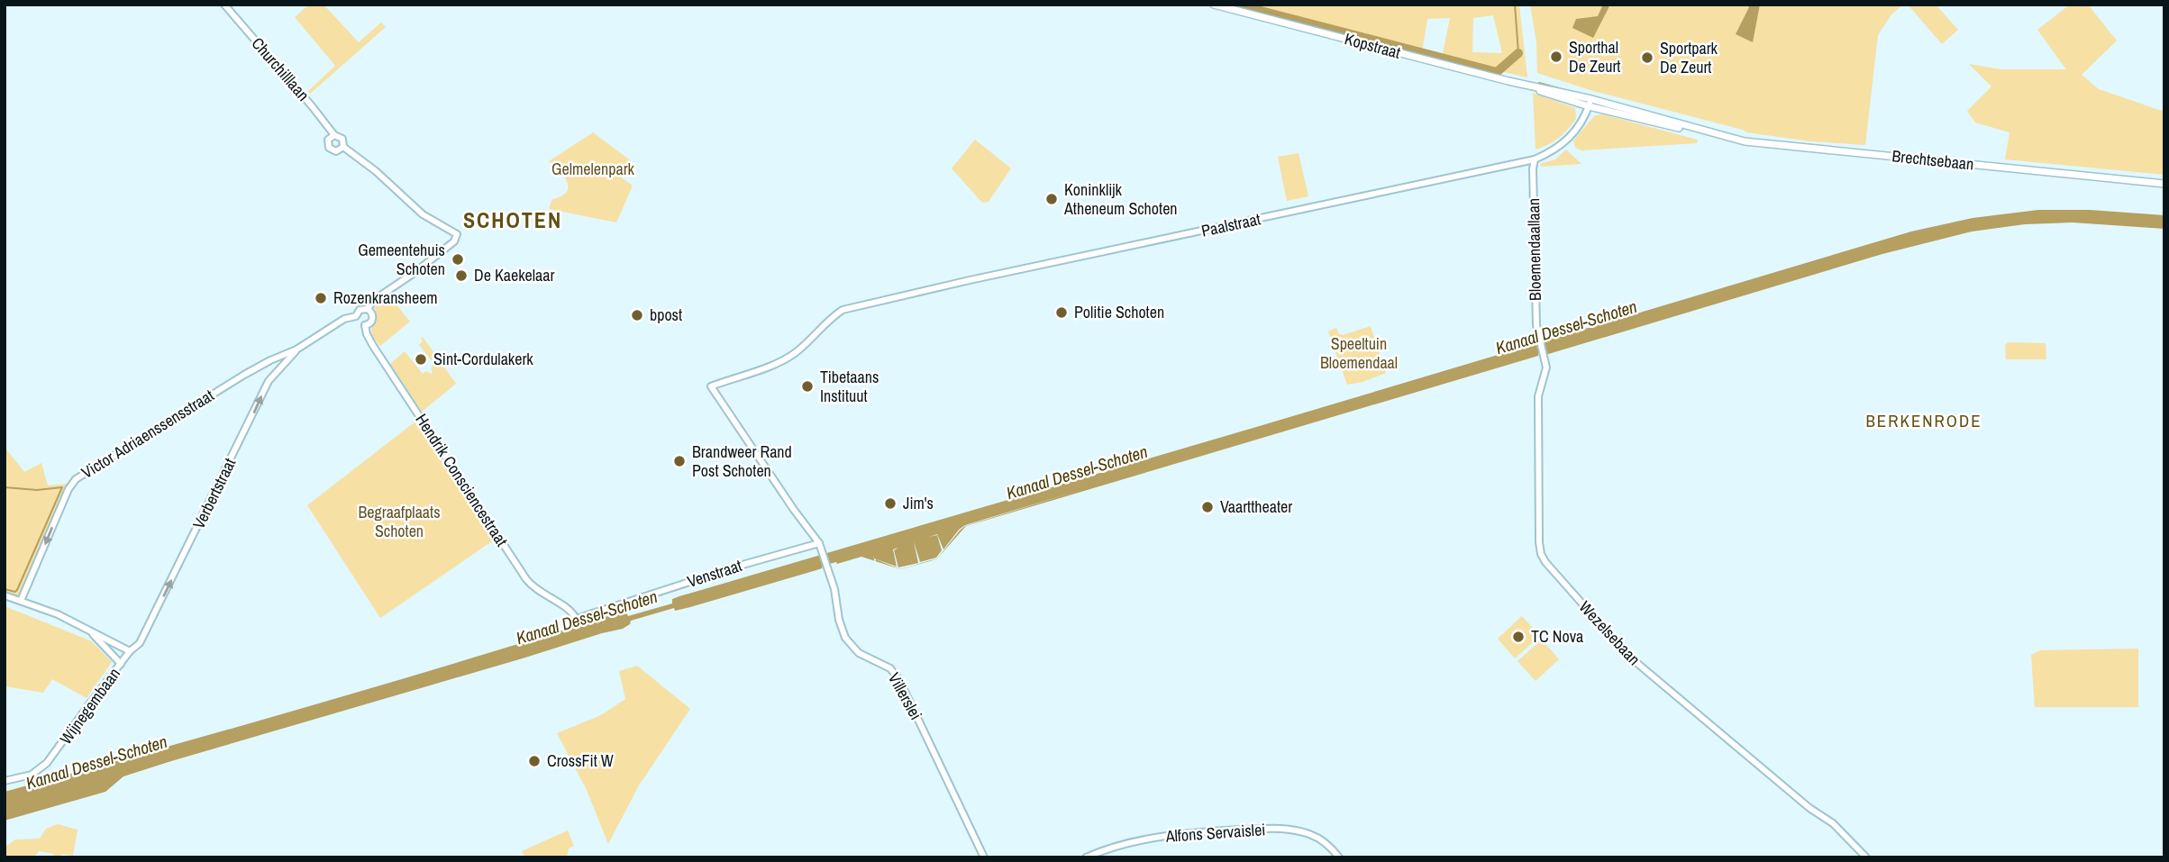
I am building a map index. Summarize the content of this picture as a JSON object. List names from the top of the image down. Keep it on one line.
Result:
{"streets":{"main road":["Kopstraat","Brechtsebaan"],"street":["Churchilllaan","Paalstraat","Bloemendaallaan","Victor Adriaenssensstraat","Hendrik Consciencestraat","Verbertstraat","Venstraat","Wezelsebaan","Villerslei","Wijnegembaan","Alfons Servaislei"]},"crossings":[["Kopstraat","Brechtsebaan"],["Kopstraat","Paalstraat"],["Churchilllaan","Verbertstraat"],["Brechtsebaan","Paalstraat"],["Paalstraat","Bloemendaallaan"],["Paalstraat","Venstraat"],["Paalstraat","Villerslei"],["Bloemendaallaan","Wezelsebaan"],["Victor Adriaenssensstraat","Verbertstraat"],["Hendrik Consciencestraat","Verbertstraat"],["Hendrik Consciencestraat","Venstraat"],["Verbertstraat","Wijnegembaan"],["Venstraat","Villerslei"]],"one_way":["Victor Adriaenssensstraat","Verbertstraat"],"districts":["SCHOTEN","BERKENRODE"],"water":["Kanaal Dessel-Schoten"],"parks":["Gelmelenpark","Speeltuin Bloemendaal","Begraafplaats Schoten"],"places":["Sporthal De Zeurt","Sportpark De Zeurt","Koninklijk Atheneum Schoten","Gemeentehuis Schoten","De Kaekelaar","Rozenkransheem","Politie Schoten","bpost","Sint-Cordulakerk","Tibetaans Instituut","Brandweer Rand Post Schoten","Jim's","Vaarttheater","TC Nova","CrossFit W"]}
